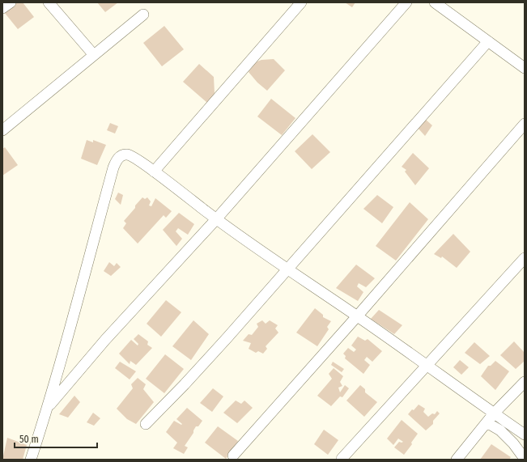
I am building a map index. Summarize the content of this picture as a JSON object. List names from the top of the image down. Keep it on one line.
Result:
{"scale_bar":"50 m"}
